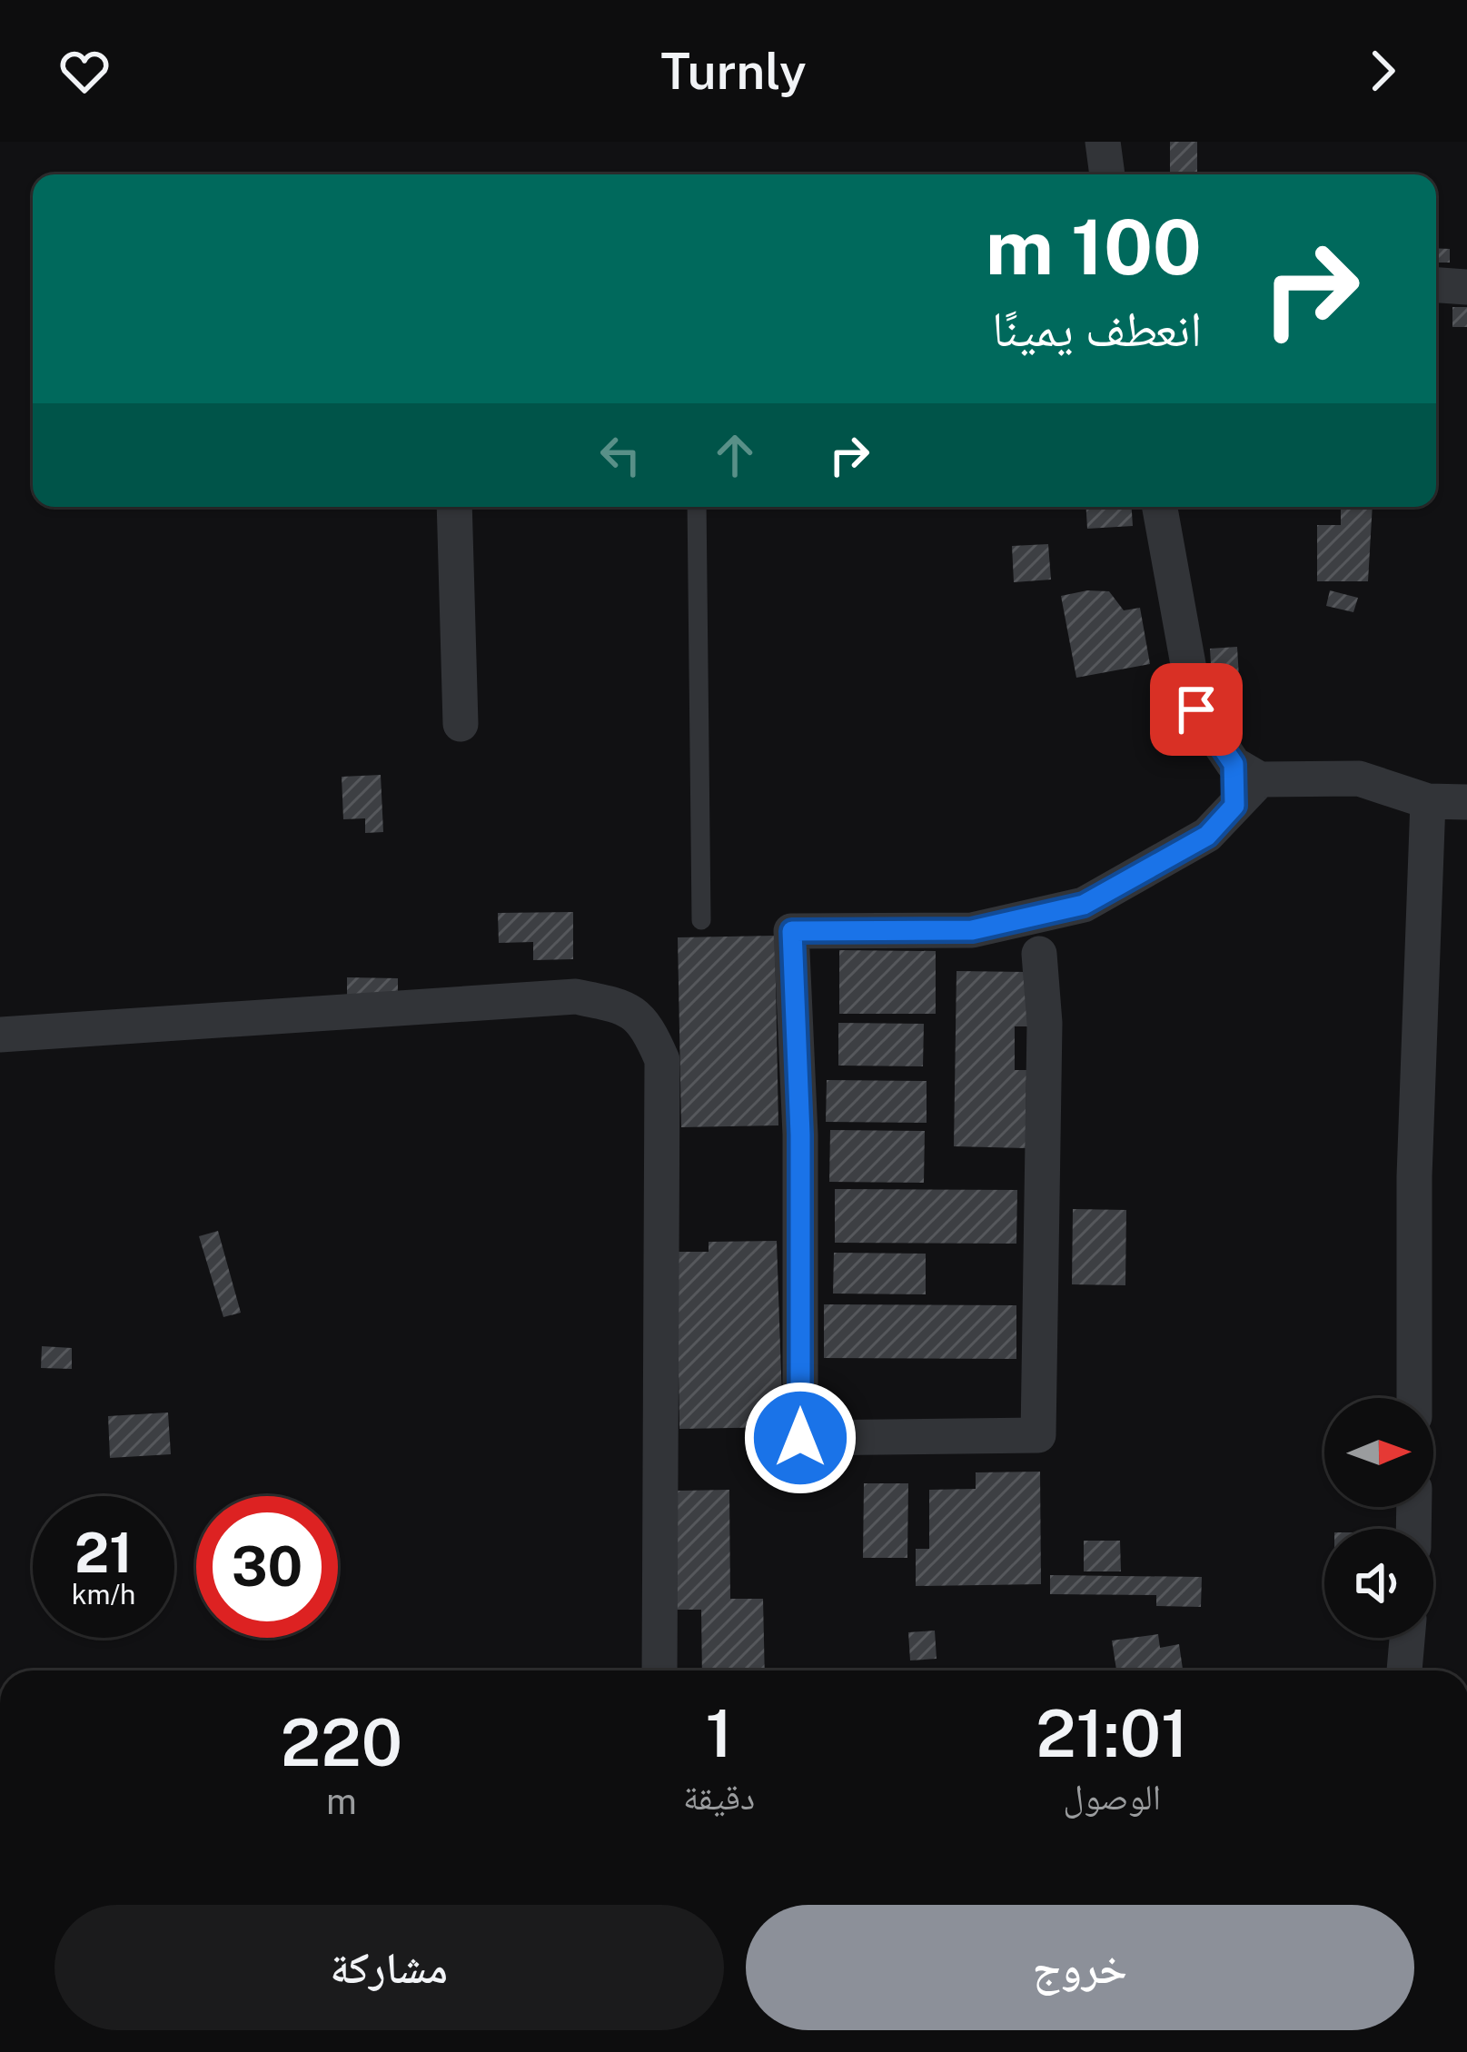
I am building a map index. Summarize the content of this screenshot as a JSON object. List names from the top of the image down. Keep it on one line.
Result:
{"north":"right","page":{"header":"Turnly","turn":["100 m","انعطف يمينًا"],"speed":"21 km/h","limit":"30","eta":["21:01","الوصول","1","دقيقة","220","m"],"buttons":["خروج","مشاركة"]}}
